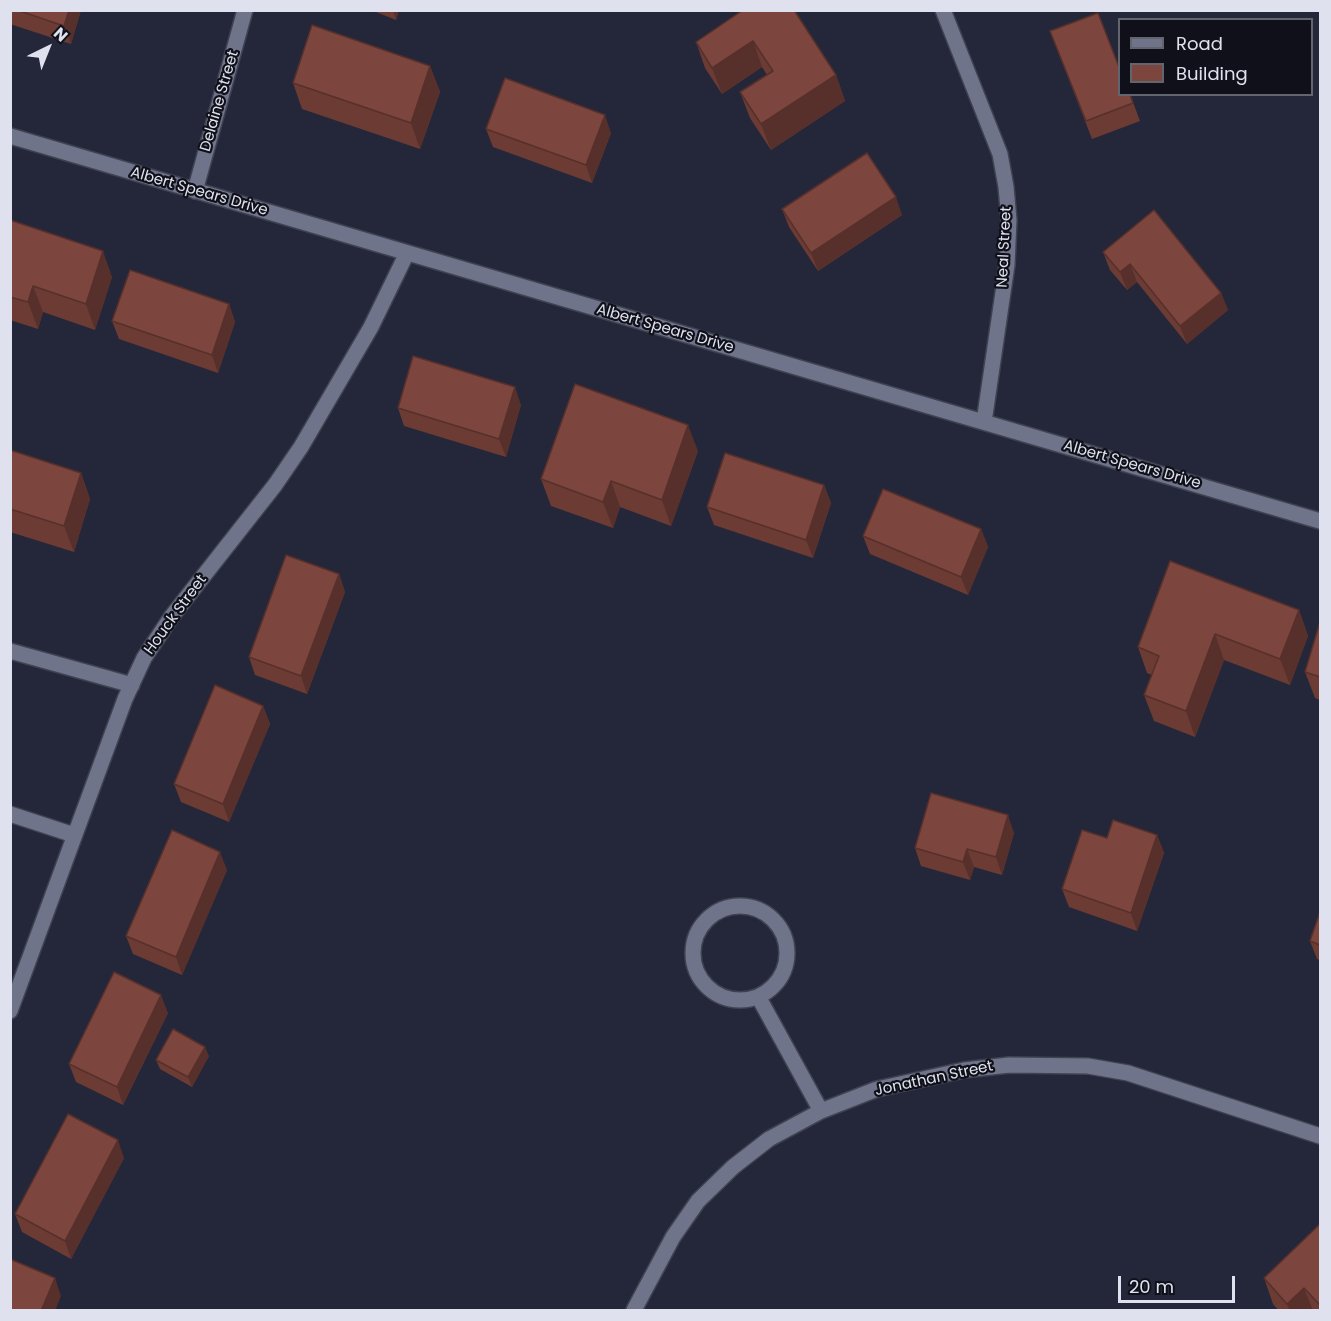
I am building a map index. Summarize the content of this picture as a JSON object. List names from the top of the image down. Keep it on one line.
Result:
{"streets":{"street":["Delaine Street","Albert Spears Drive","Neal Street","Houck Street","Jonathan Street"]},"crossings":[["Delaine Street","Albert Spears Drive"],["Albert Spears Drive","Neal Street"],["Albert Spears Drive","Houck Street"]],"legend":["Road","Building"],"scale_bar":"20 m","north":"top right"}
